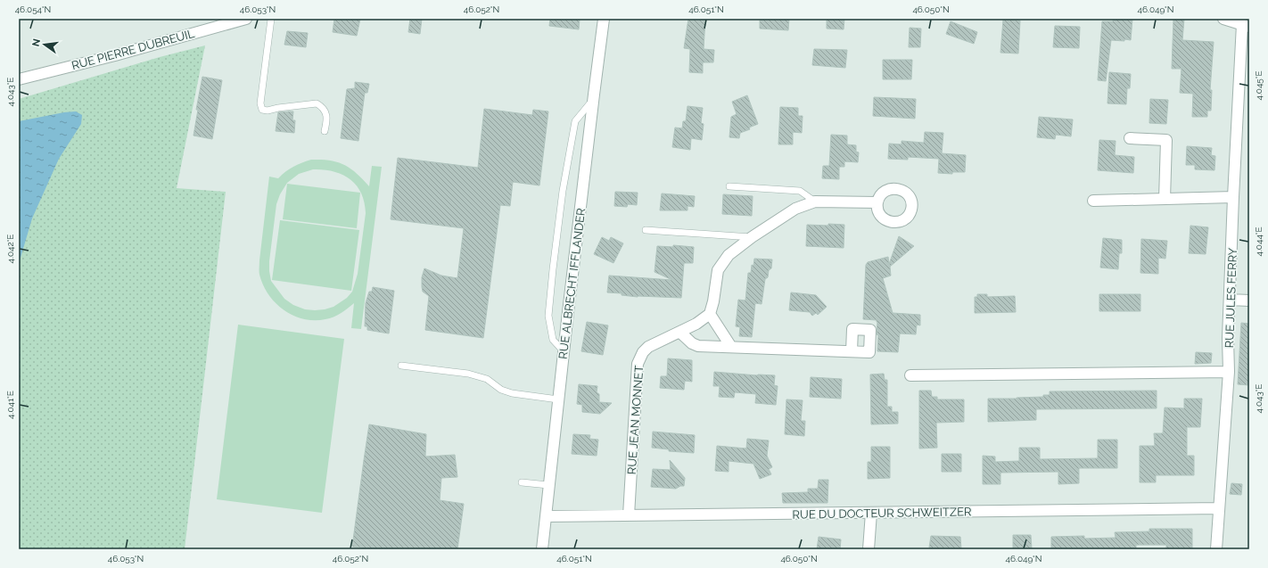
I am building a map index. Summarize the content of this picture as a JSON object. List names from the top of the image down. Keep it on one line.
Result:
{"streets":{"street":["RUE PIERRE DUBREUIL","RUE ALBRECHT IFFLANDER","RUE JULES FERRY","RUE JEAN MONNET","RUE DU DOCTEUR SCHWEITZER"]},"crossings":[["RUE ALBRECHT IFFLANDER","RUE DU DOCTEUR SCHWEITZER"],["RUE JULES FERRY","RUE DU DOCTEUR SCHWEITZER"],["RUE JEAN MONNET","RUE DU DOCTEUR SCHWEITZER"]],"north":"left","coordinates":["46.054°N","46.053°N","46.052°N","46.051°N","46.050°N","46.049°N","4.045°E","4.043°E","4.044°E","4.042°E","4.041°E"]}
